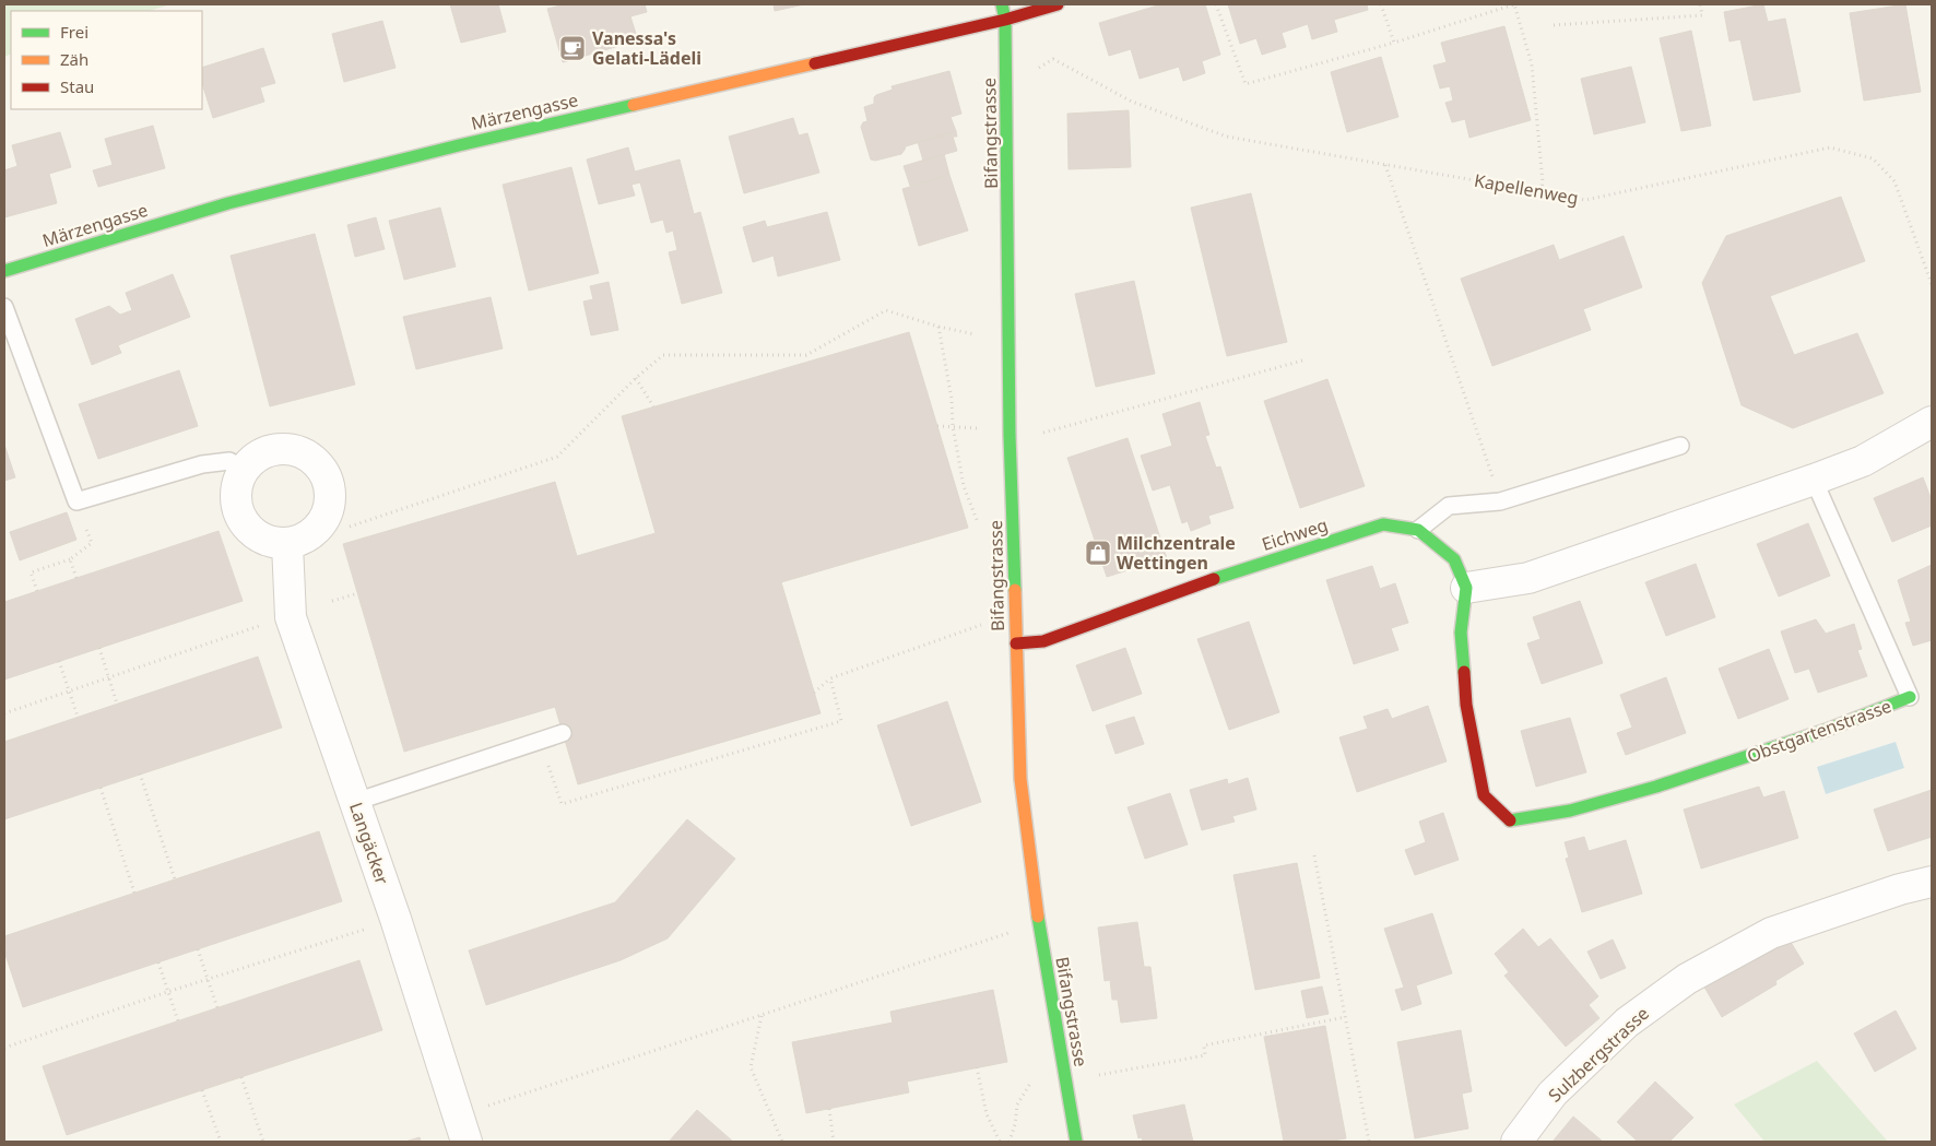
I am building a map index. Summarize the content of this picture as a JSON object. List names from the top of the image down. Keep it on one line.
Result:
{"streets":{"street":["Märzengasse","Bifangstrasse","Eichweg","Obstgartenstrasse","Langäcker","Sulzbergstrasse"],"path":["Kapellenweg"]},"crossings":[["Märzengasse","Bifangstrasse"],["Bifangstrasse","Eichweg"]],"places":{"cafe":["Vanessa's Gelati-Lädeli"],"shop":["Milchzentrale Wettingen"]},"legend":["Frei","Zäh","Stau"]}
